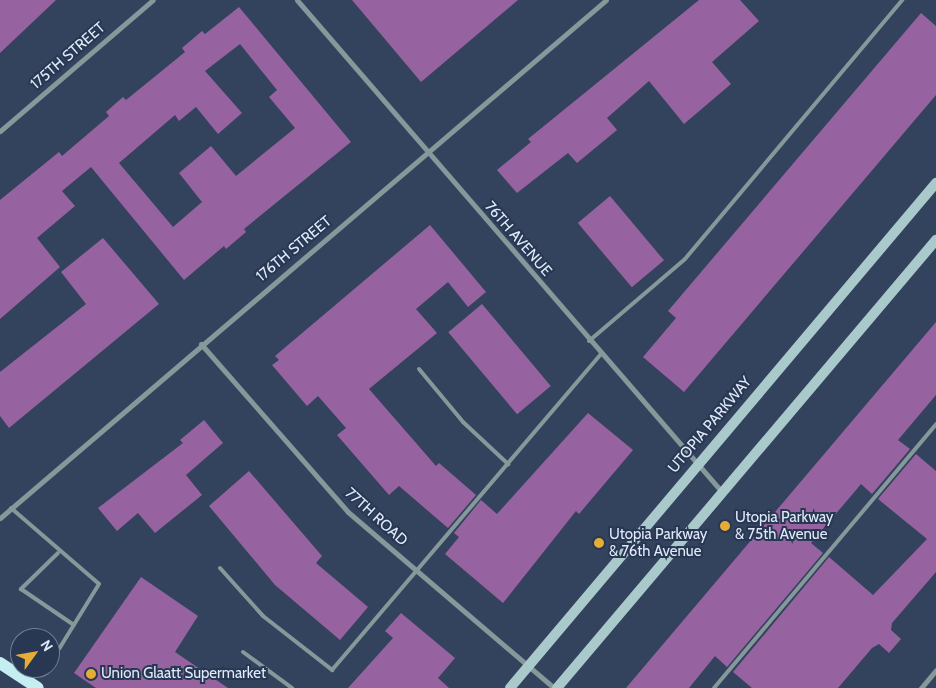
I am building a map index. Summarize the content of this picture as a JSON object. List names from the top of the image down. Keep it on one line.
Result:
{"streets":{"main road":["UTOPIA PARKWAY"],"street":["175TH STREET","76TH AVENUE","176TH STREET","77TH ROAD"]},"crossings":[["76TH AVENUE","176TH STREET"],["76TH AVENUE","UTOPIA PARKWAY"],["176TH STREET","77TH ROAD"],["UTOPIA PARKWAY","77TH ROAD"]],"places":["Utopia Parkway & 75th Avenue","Utopia Parkway & 76th Avenue","Union Glaatt Supermarket"],"north":"top right"}
